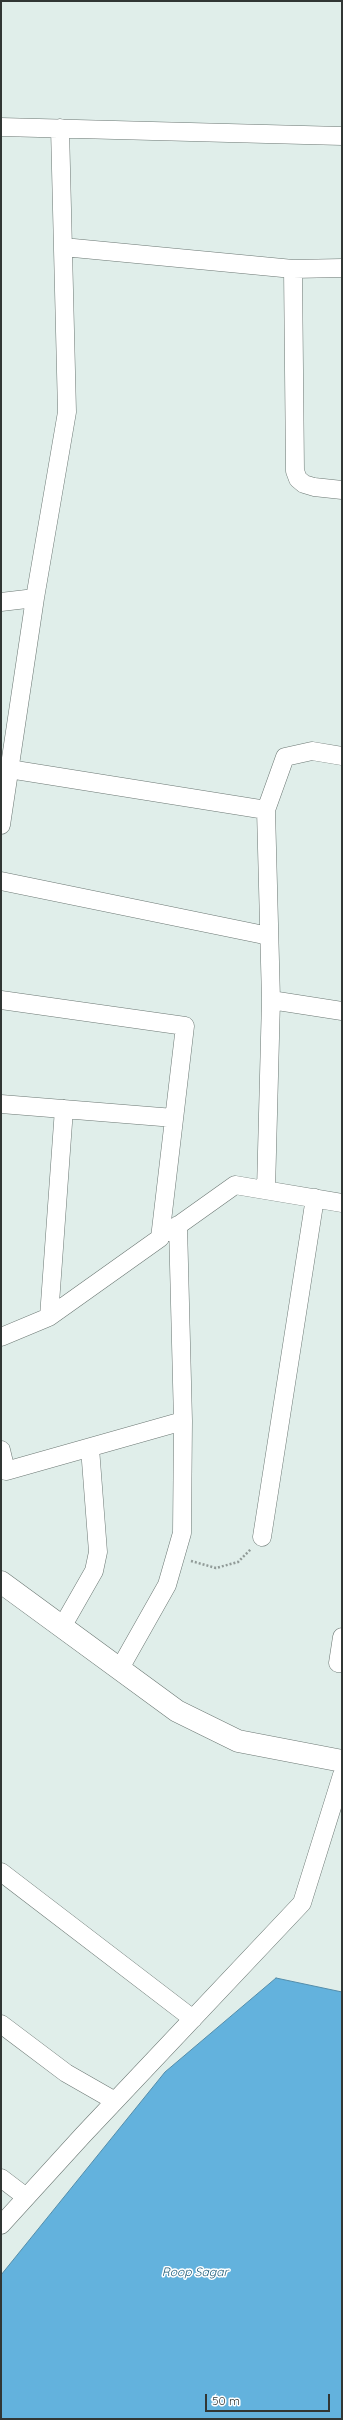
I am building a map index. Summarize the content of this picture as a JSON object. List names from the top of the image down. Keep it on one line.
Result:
{"water":["Roop Sagar"],"scale_bar":"50 m"}
